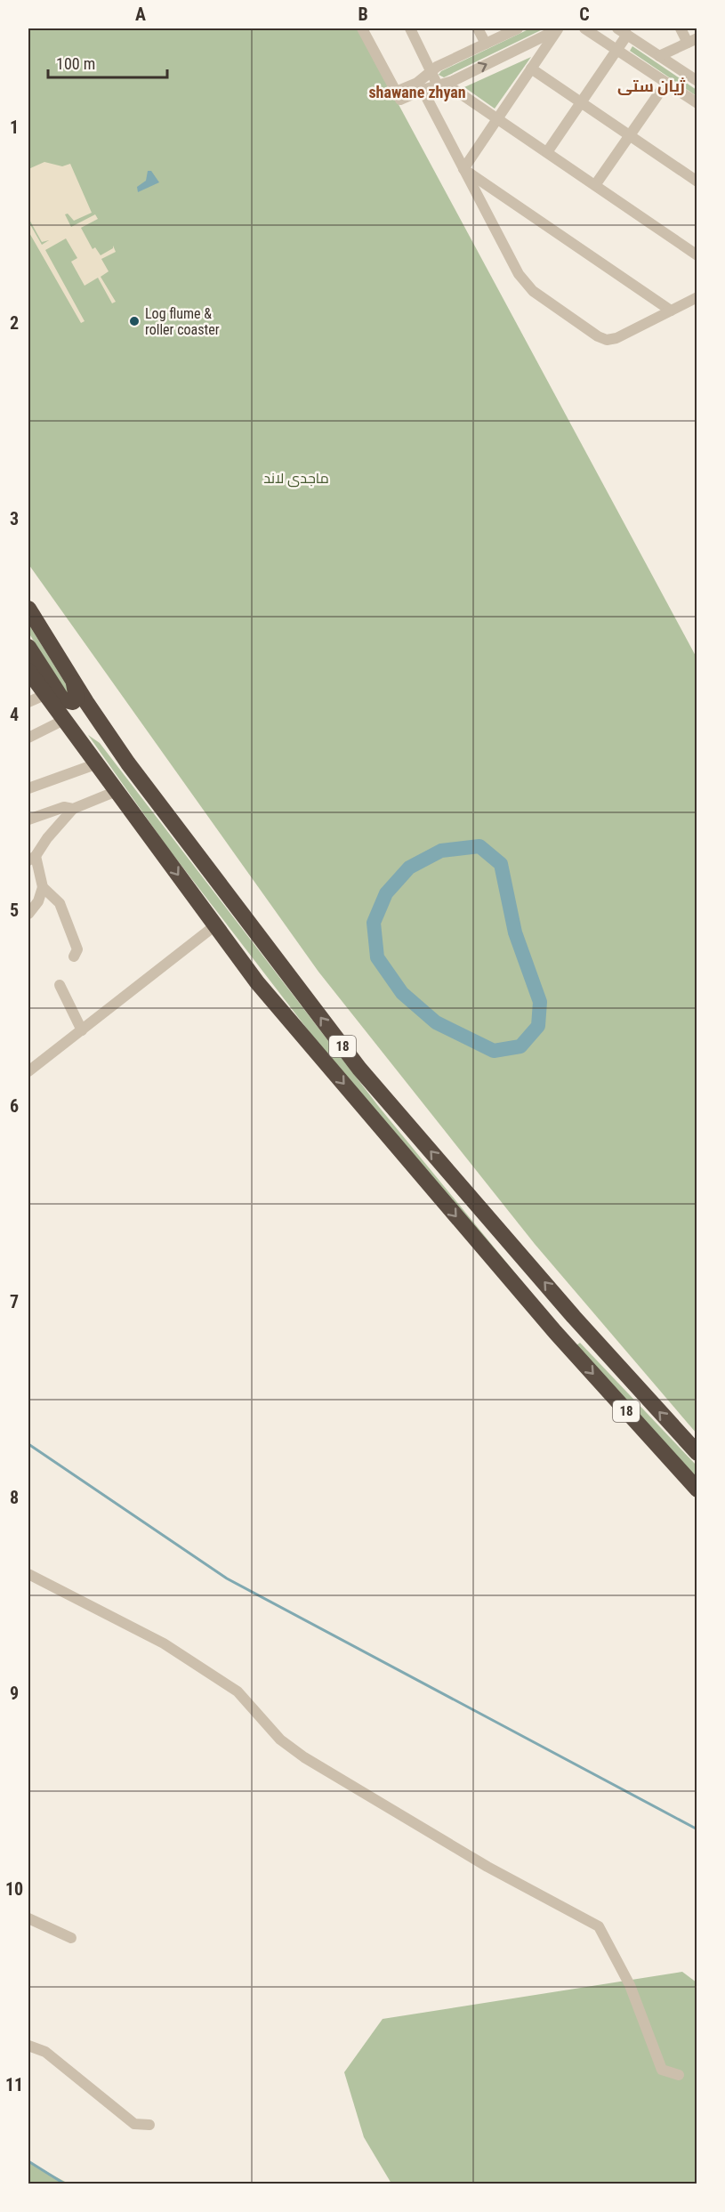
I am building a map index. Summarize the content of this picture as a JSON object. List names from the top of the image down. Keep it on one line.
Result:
{"streets":{"highway":["18"]},"districts":["ژیان ستی","shawane zhyan"],"parks":["ماجدی لاند"],"places":["Log flume & roller coaster"],"scale_bar":"100 m","grid":{"columns":["A","B","C"],"rows":["1","2","3","4","5","6","7","8","9","10","11"]}}
